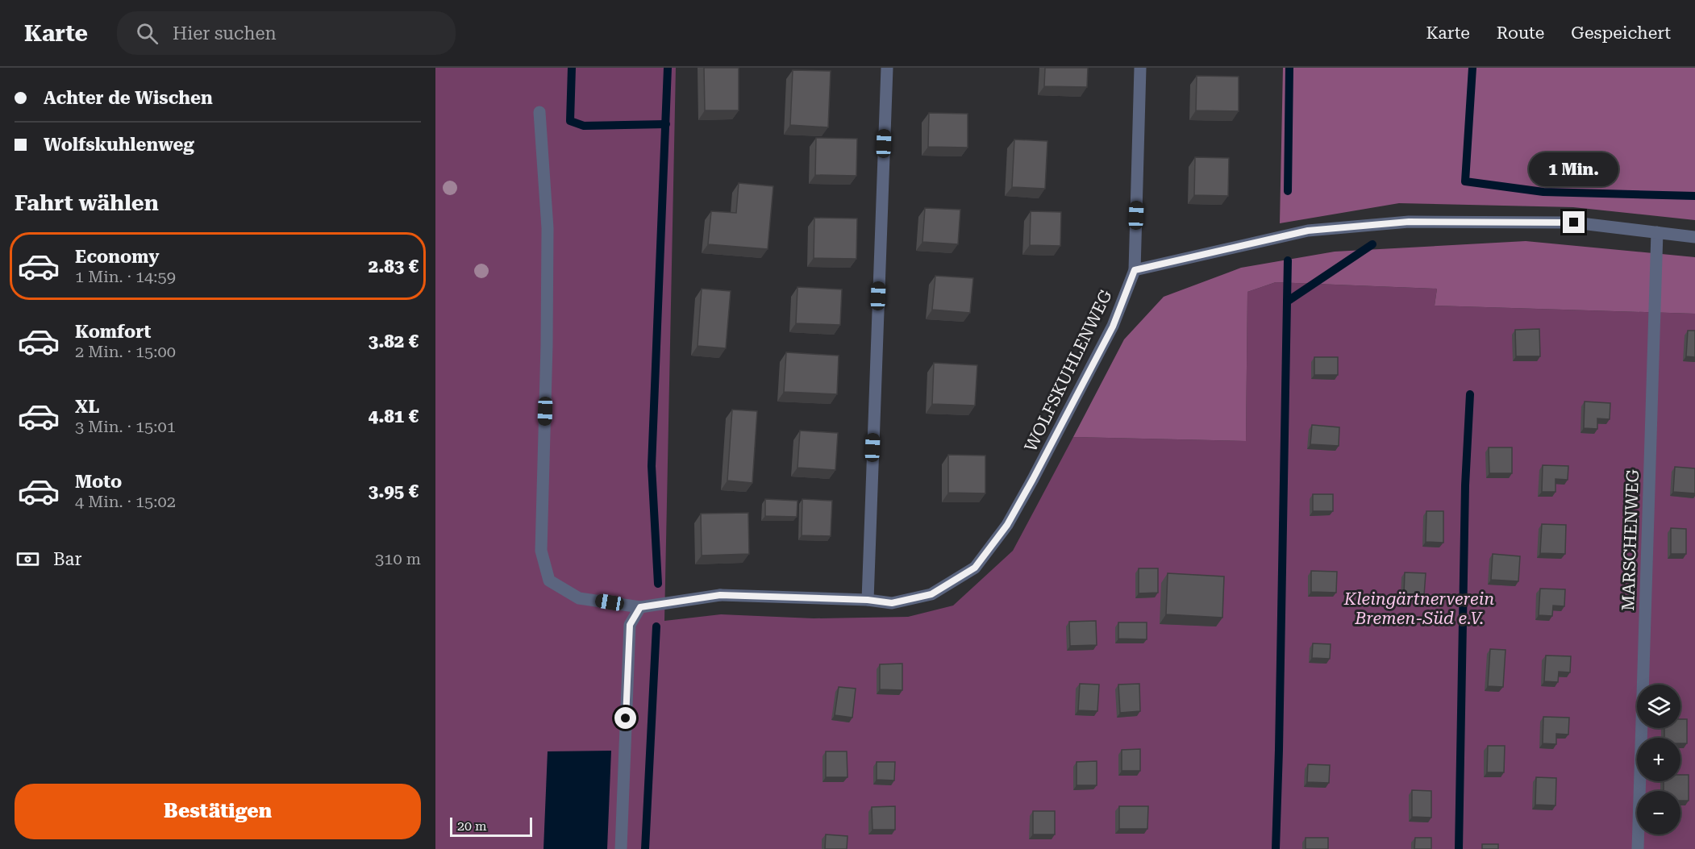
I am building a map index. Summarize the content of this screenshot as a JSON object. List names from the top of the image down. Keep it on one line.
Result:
{"streets":{"street":["WOLFSKUHLENWEG","MARSCHENWEG"]},"parks":["Kleingärtnerverein Bremen-Süd e.V."],"scale_bar":"20 m","page":{"header":"Karte","search":"Hier suchen","nav":["Karte","Route","Gespeichert"],"banner":["Achter de Wischen","Wolfskuhlenweg"],"bubble":"1 Min.","heading":"Fahrt wählen","list":[{"name":"Economy","note":"1 Min. · 14:59","value":"2.83 €"},{"name":"Komfort","note":"2 Min. · 15:00","value":"3.82 €"},{"name":"XL","note":"3 Min. · 15:01","value":"4.81 €"},{"name":"Moto","note":"4 Min. · 15:02","value":"3.95 €"}],"pay":["Bar","310 m"],"map_buttons":["+","−"],"buttons":"Bestätigen","scale":"20 m"}}
